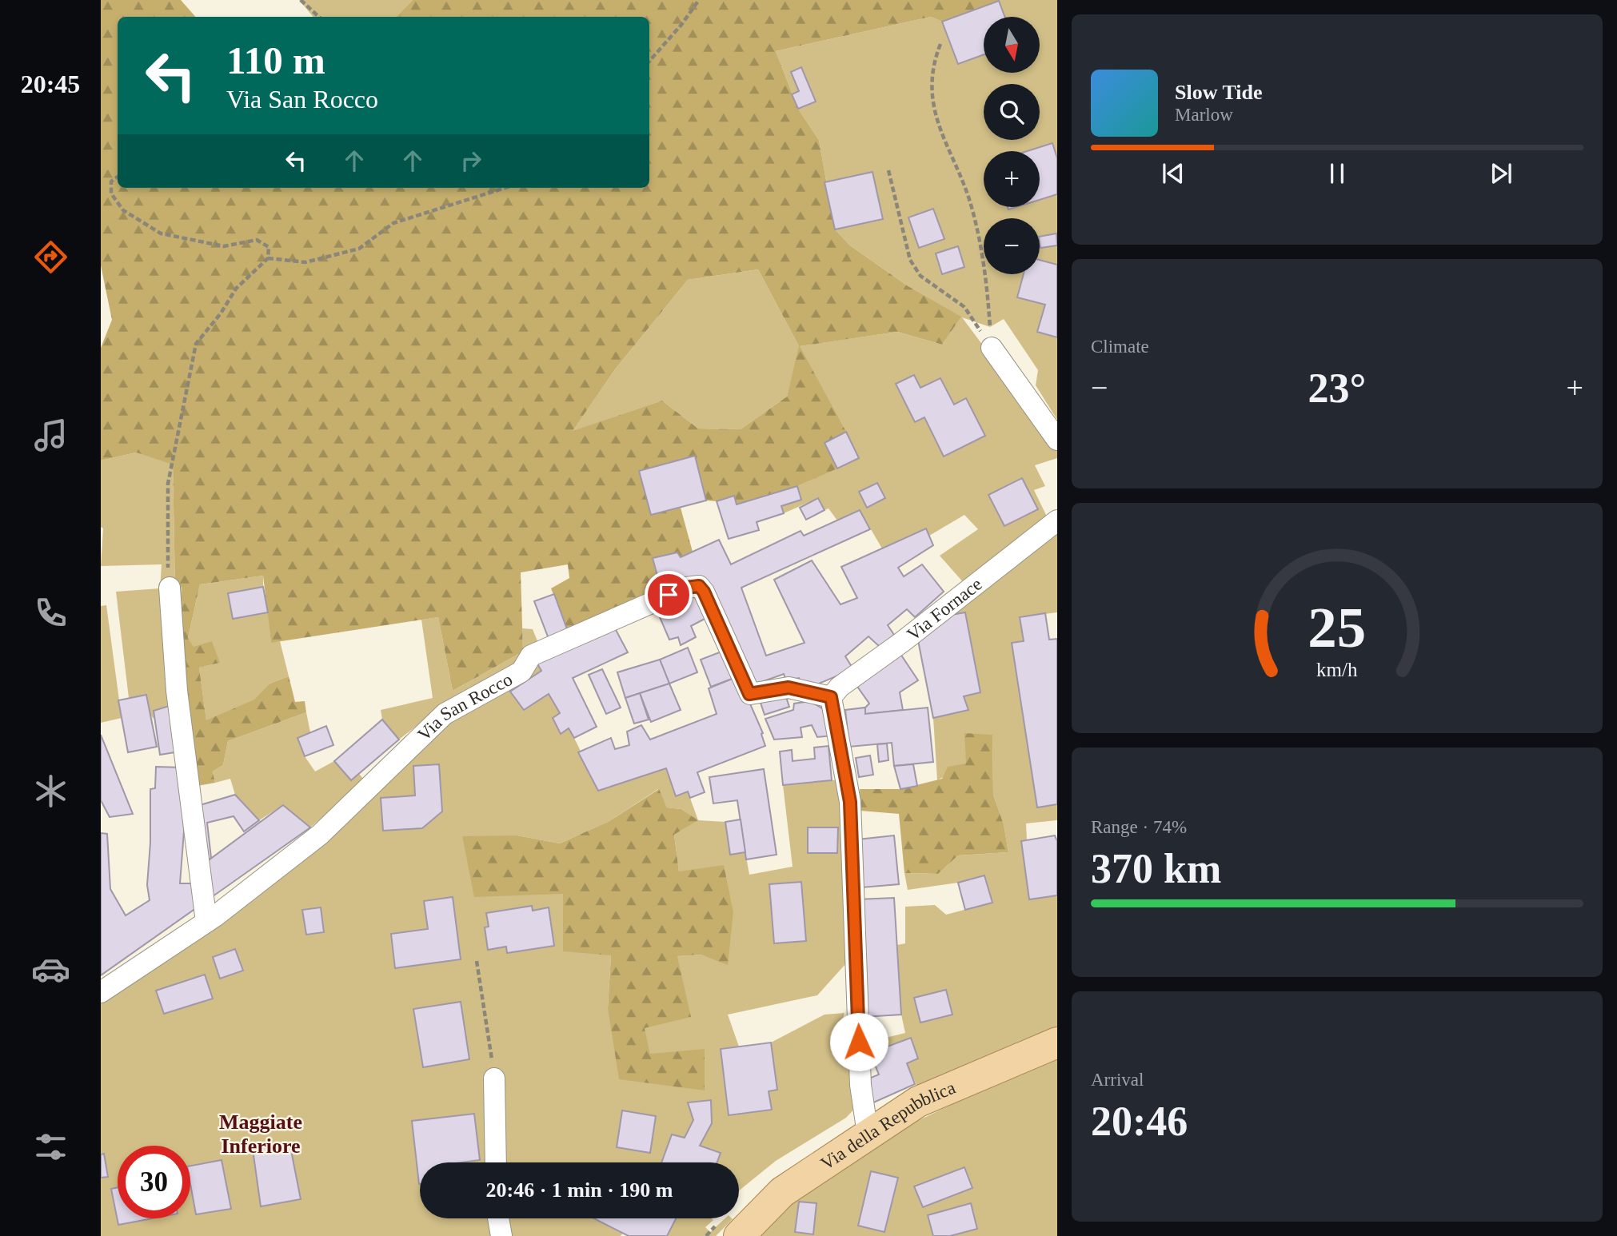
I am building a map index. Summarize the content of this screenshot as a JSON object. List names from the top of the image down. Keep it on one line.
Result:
{"streets":{"main road":["Via della Repubblica"],"street":["Via Fornace","Via San Rocco"]},"crossings":[["Via Fornace","Via San Rocco"]],"districts":["Maggiate Inferiore"],"north":"bottom","page":{"tabs":"20:45","map_buttons":["+","−"],"turn":["110 m","Via San Rocco"],"song":["Slow Tide","Marlow"],"tile":["Climate",["Range · 74%","370 km"],["Arrival","20:46"]],"heat":["−","23°","+"],"limit":"30","trip":"20:46 · 1 min · 190 m","gauge":["25","km/h"]}}
